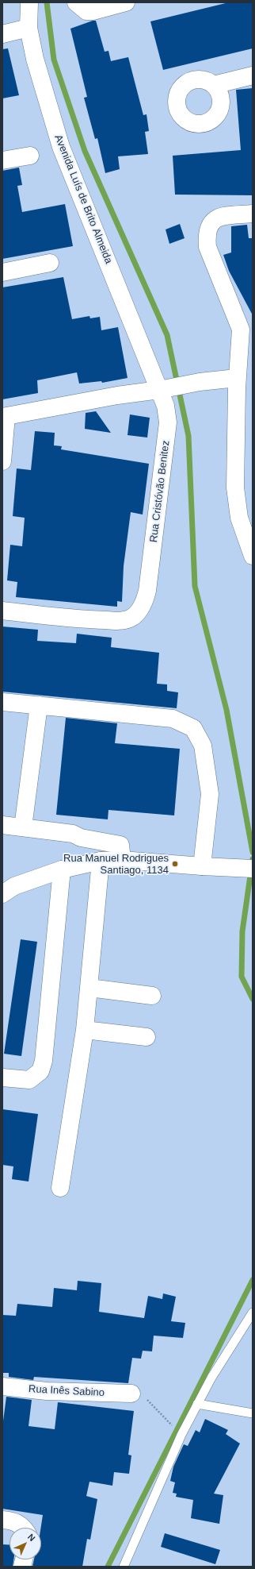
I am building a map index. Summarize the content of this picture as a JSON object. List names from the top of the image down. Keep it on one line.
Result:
{"streets":{"street":["Avenida Luís de Brito Almeida","Rua Cristóvão Benitez","Rua Inês Sabino"]},"crossings":[["Avenida Luís de Brito Almeida","Rua Cristóvão Benitez"]],"places":["Rua Manuel Rodrigues Santiago, 1134"],"north":"top right"}
